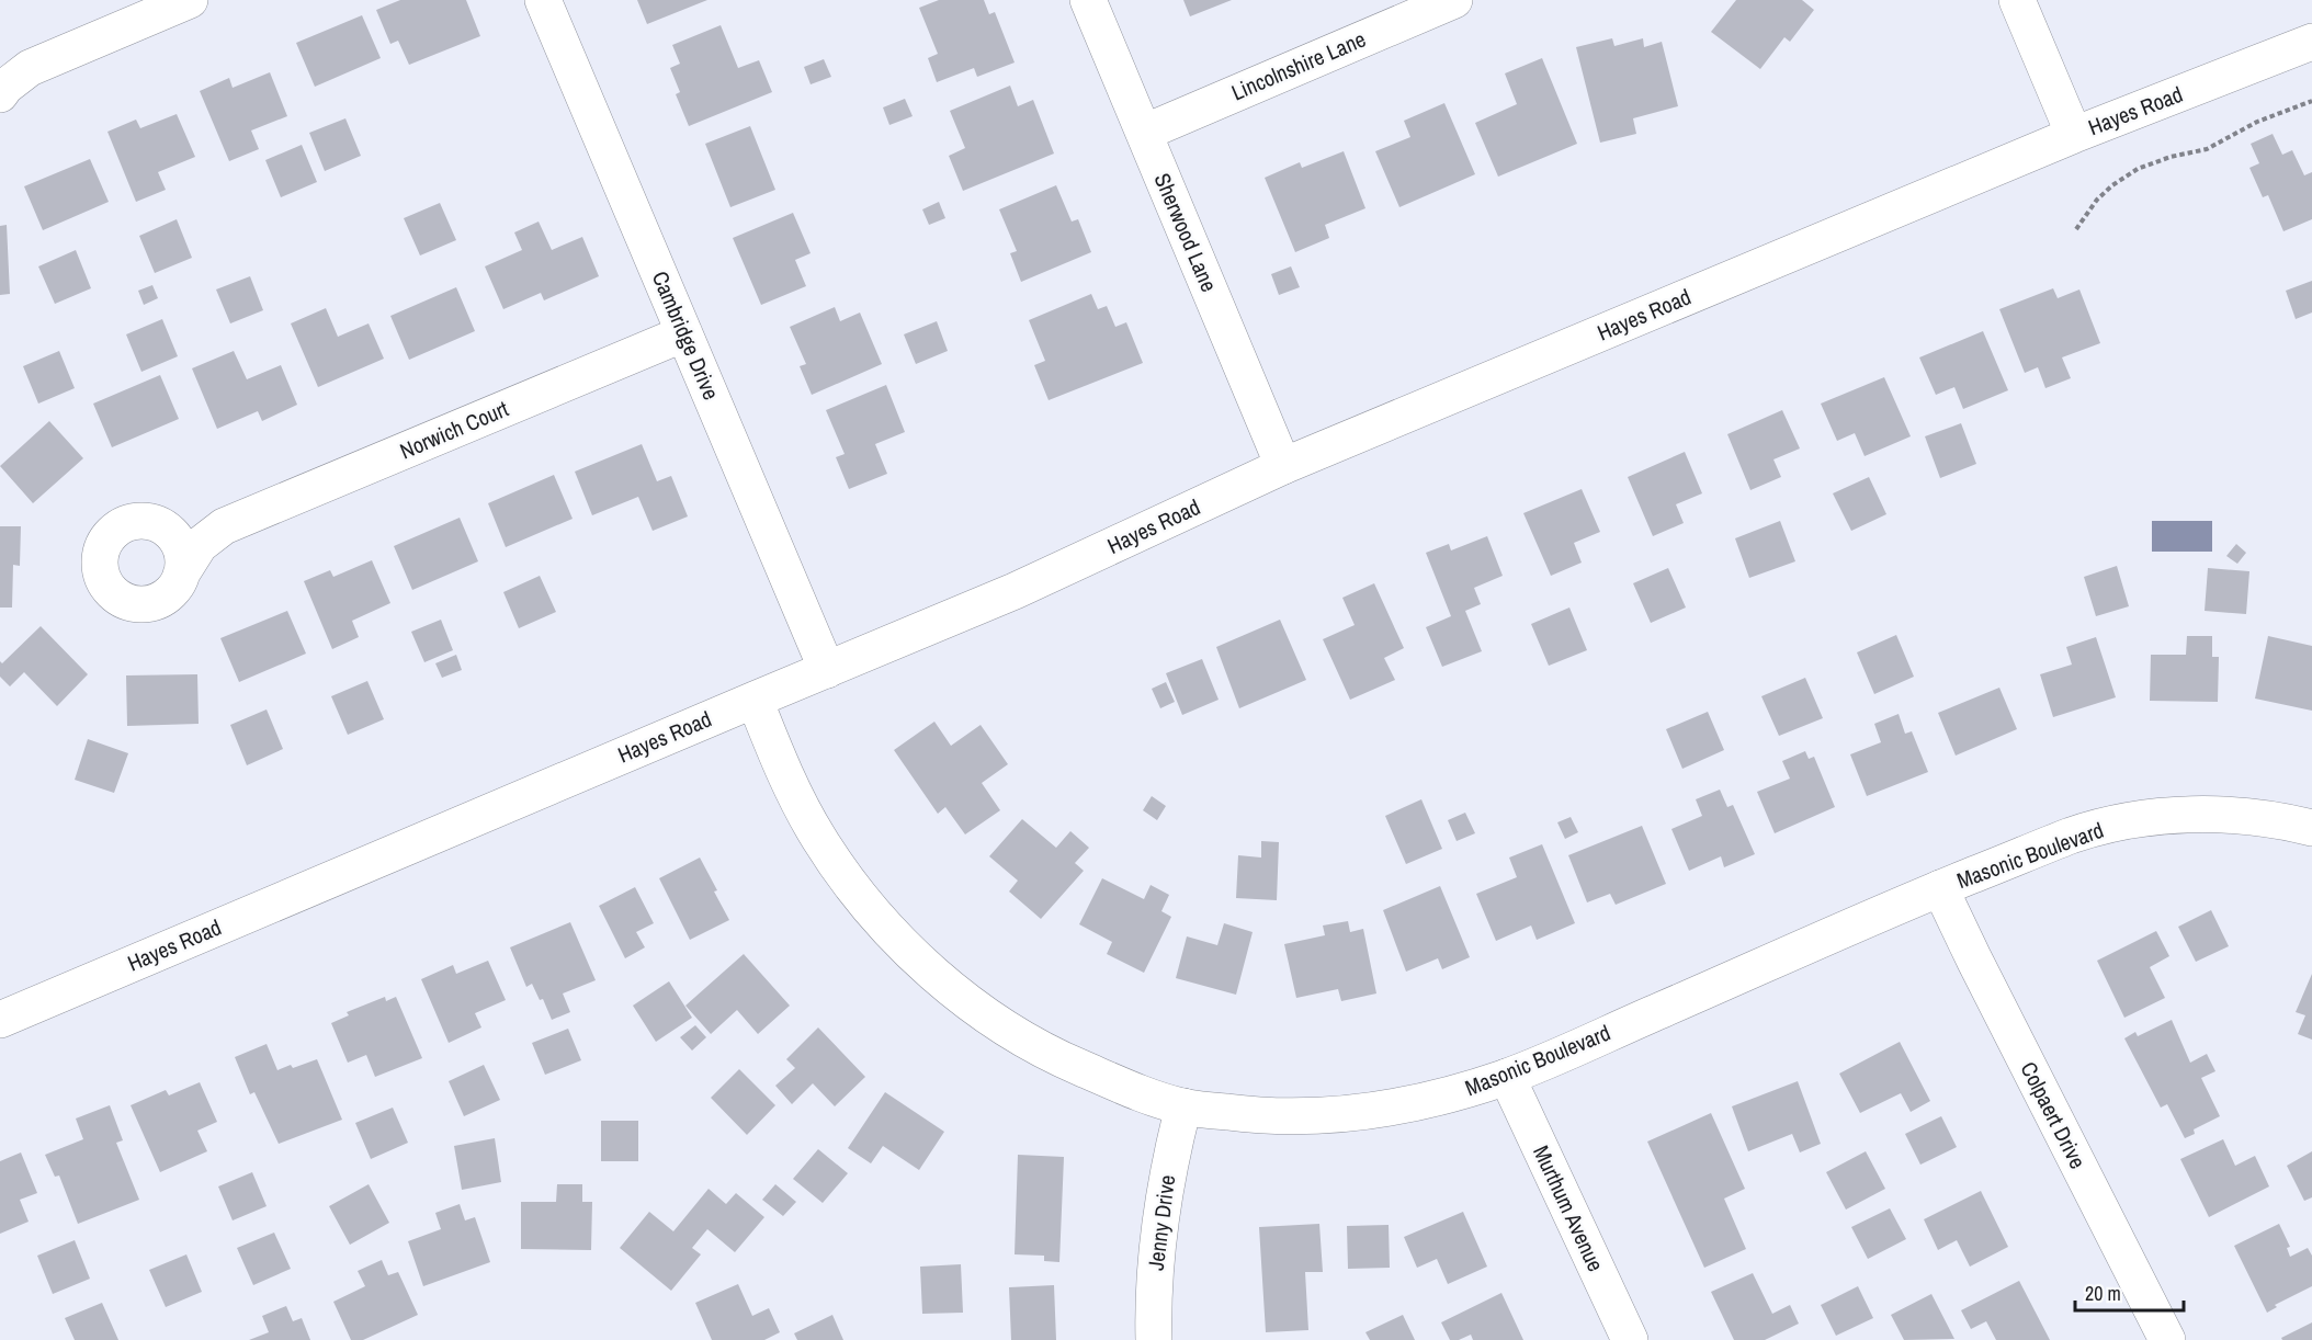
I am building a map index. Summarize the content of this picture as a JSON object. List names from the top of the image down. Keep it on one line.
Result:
{"streets":{"street":["Lincolnshire Lane","Hayes Road","Sherwood Lane","Cambridge Drive","Norwich Court","Masonic Boulevard","Colpaert Drive","Murthum Avenue","Jenny Drive"]},"crossings":[["Lincolnshire Lane","Sherwood Lane"],["Hayes Road","Sherwood Lane"],["Hayes Road","Cambridge Drive"],["Hayes Road","Masonic Boulevard"],["Cambridge Drive","Norwich Court"],["Masonic Boulevard","Colpaert Drive"],["Masonic Boulevard","Murthum Avenue"],["Masonic Boulevard","Jenny Drive"]],"scale_bar":"20 m"}
